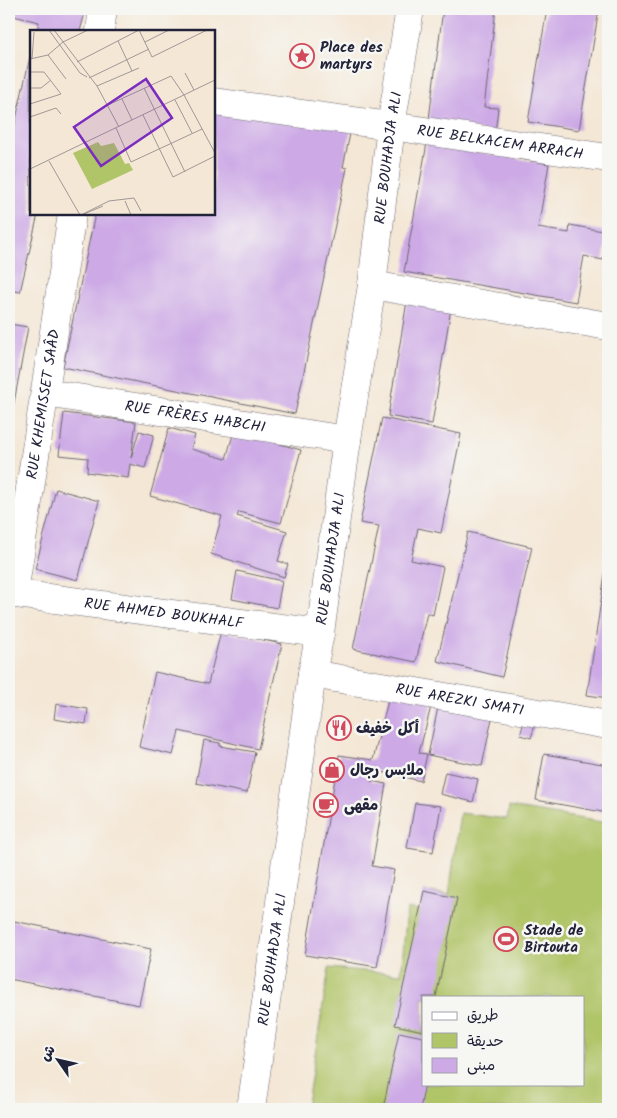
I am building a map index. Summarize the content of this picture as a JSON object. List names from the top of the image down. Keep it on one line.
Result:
{"streets":{"street":["RUE BELKACEM ARRACH","RUE BOUHADJA ALI","RUE KHEMISSET SAÂD","RUE FRÈRES HABCHI","RUE AHMED BOUKHALF","RUE AREZKI SMATI"]},"crossings":[["RUE BELKACEM ARRACH","RUE BOUHADJA ALI"],["RUE BOUHADJA ALI","RUE FRÈRES HABCHI"],["RUE BOUHADJA ALI","RUE AHMED BOUKHALF"],["RUE BOUHADJA ALI","RUE AREZKI SMATI"],["RUE KHEMISSET SAÂD","RUE FRÈRES HABCHI"],["RUE KHEMISSET SAÂD","RUE AHMED BOUKHALF"]],"places":{"place":["Place des martyrs"],"restaurant":["أكل خفيف"],"shop":["ملابس رجال"],"cafe":["مقهى"],"sports":["Stade de Birtouta"]},"legend":["طريق","حديقة","مبنى"],"north":"top left"}
